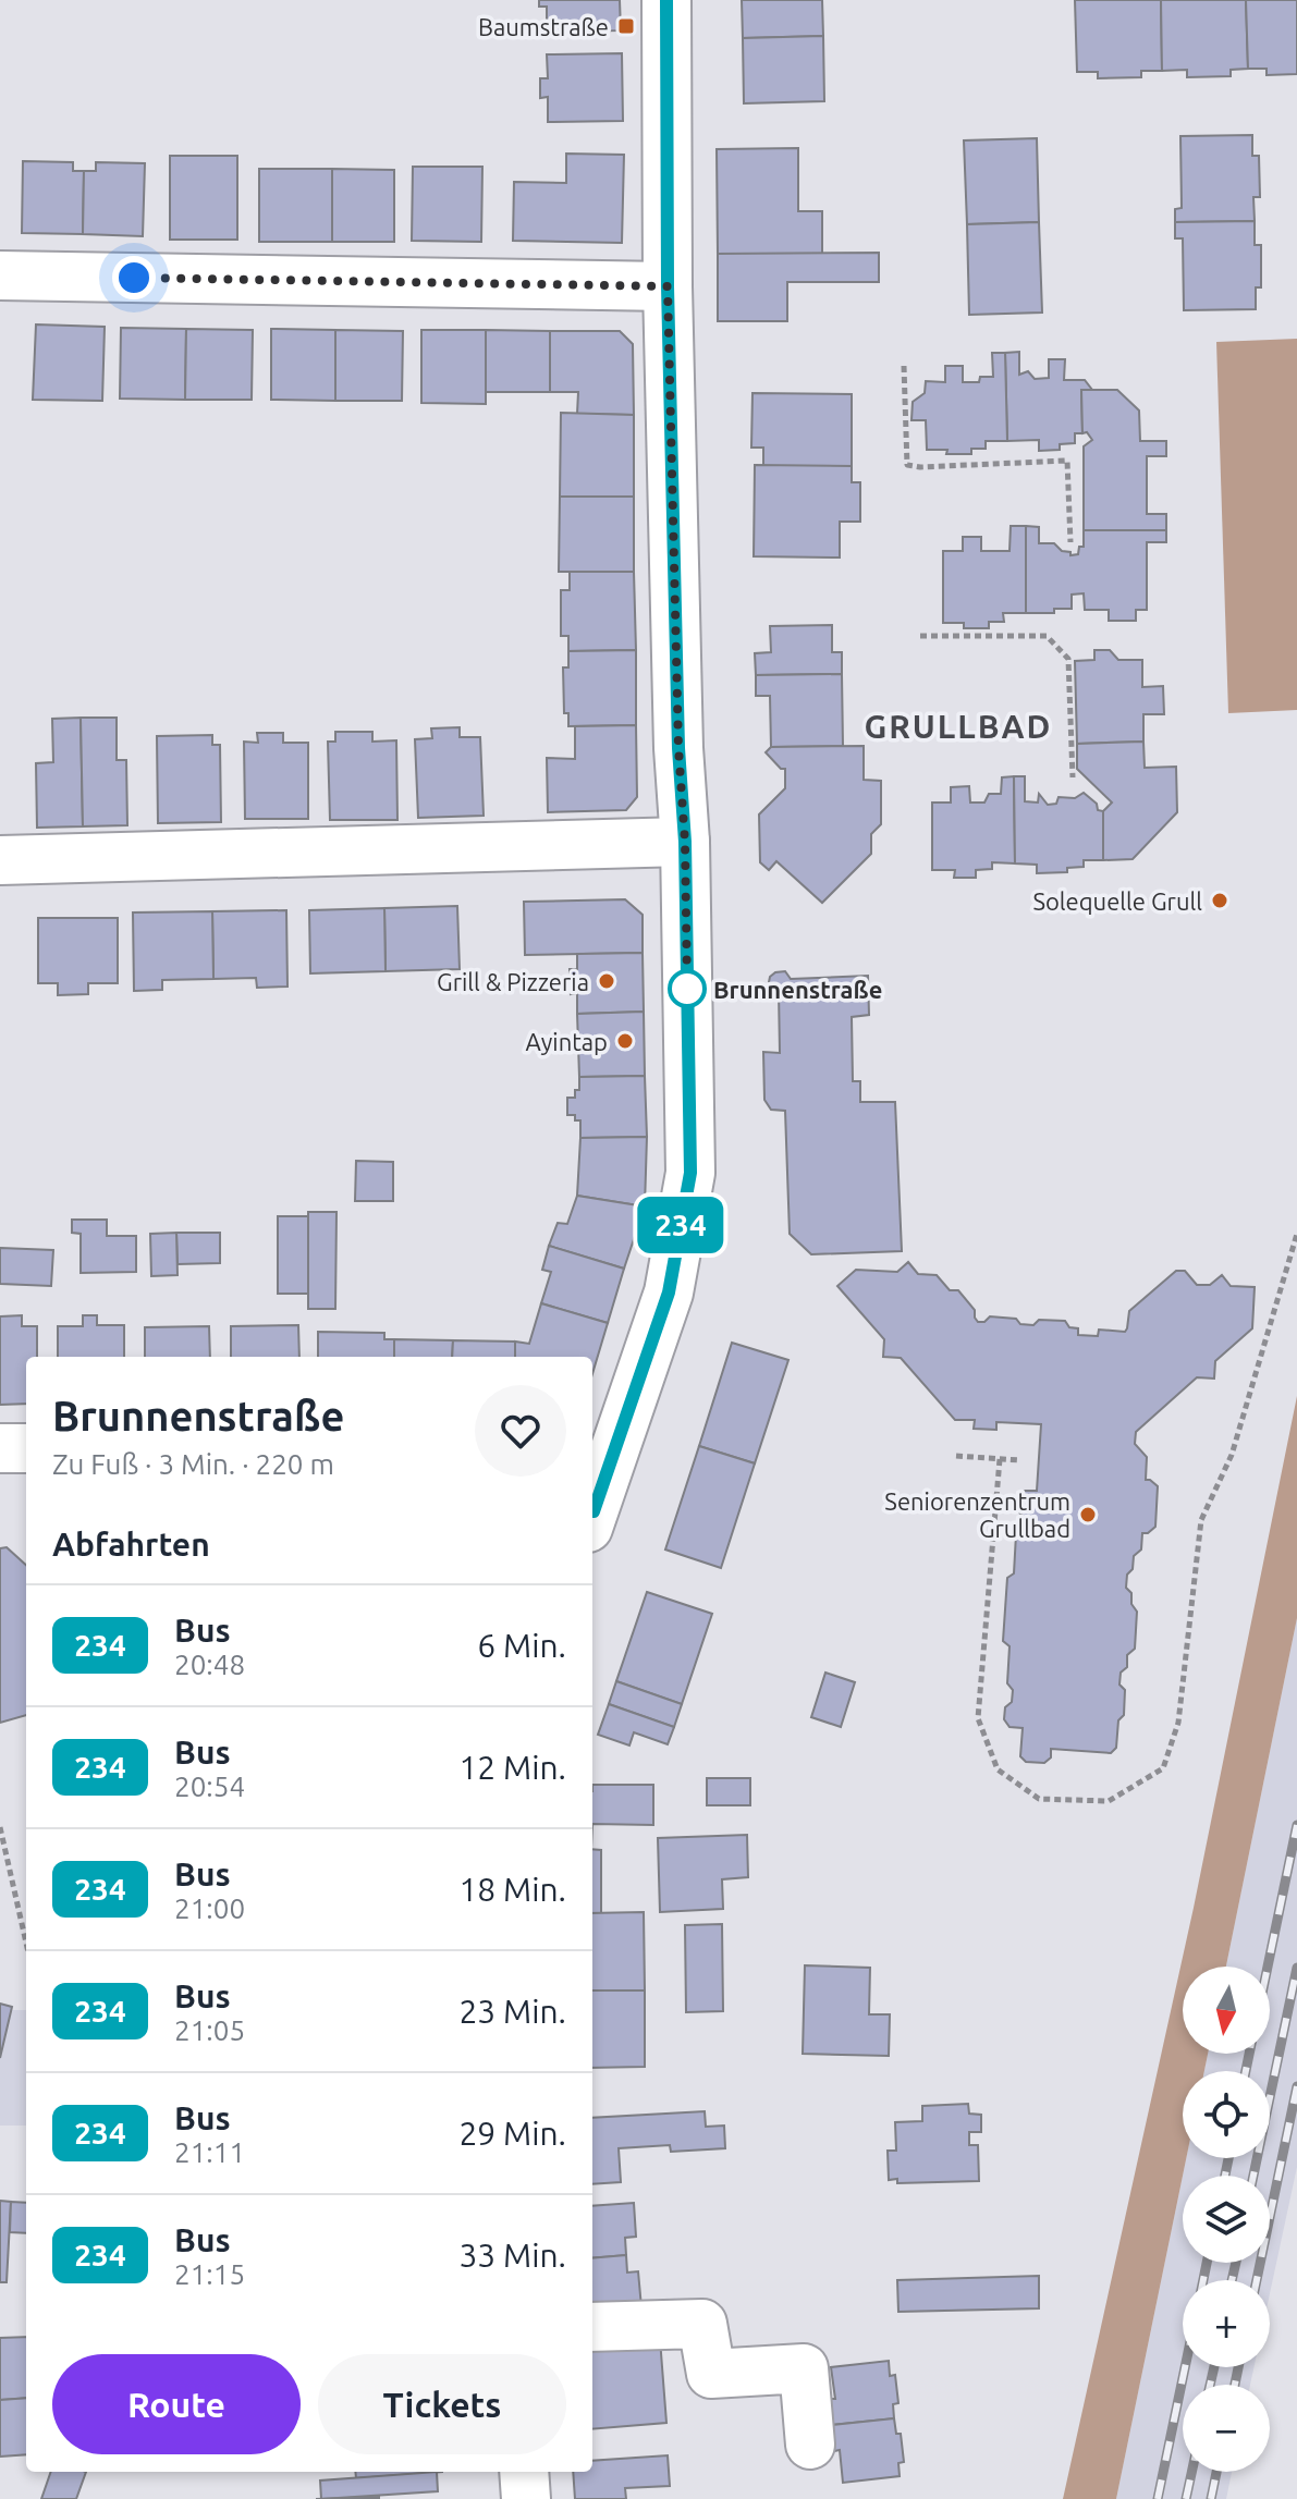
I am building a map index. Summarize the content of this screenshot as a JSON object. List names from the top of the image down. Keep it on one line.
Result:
{"districts":["GRULLBAD"],"places":{"transit":["Baumstraße"],"other":["Solequelle Grull","Grill & Pizzeria","Brunnenstraße","Ayintap","Seniorenzentrum Grullbad"]},"lines":["bus line 234"],"north":"bottom","page":{"on_map":"234","heading":[["Brunnenstraße","Zu Fuß · 3 Min. · 220 m"],"Abfahrten"],"list":[{"mark":"234","name":"Bus","note":"20:48","value":"6 Min."},{"mark":"234","name":"Bus","note":"20:54","value":"12 Min."},{"mark":"234","name":"Bus","note":"21:00","value":"18 Min."},{"mark":"234","name":"Bus","note":"21:05","value":"23 Min."},{"mark":"234","name":"Bus","note":"21:11","value":"29 Min."},{"mark":"234","name":"Bus","note":"21:15","value":"33 Min."}],"map_buttons":["+","−"],"buttons":["Route","Tickets"]}}
